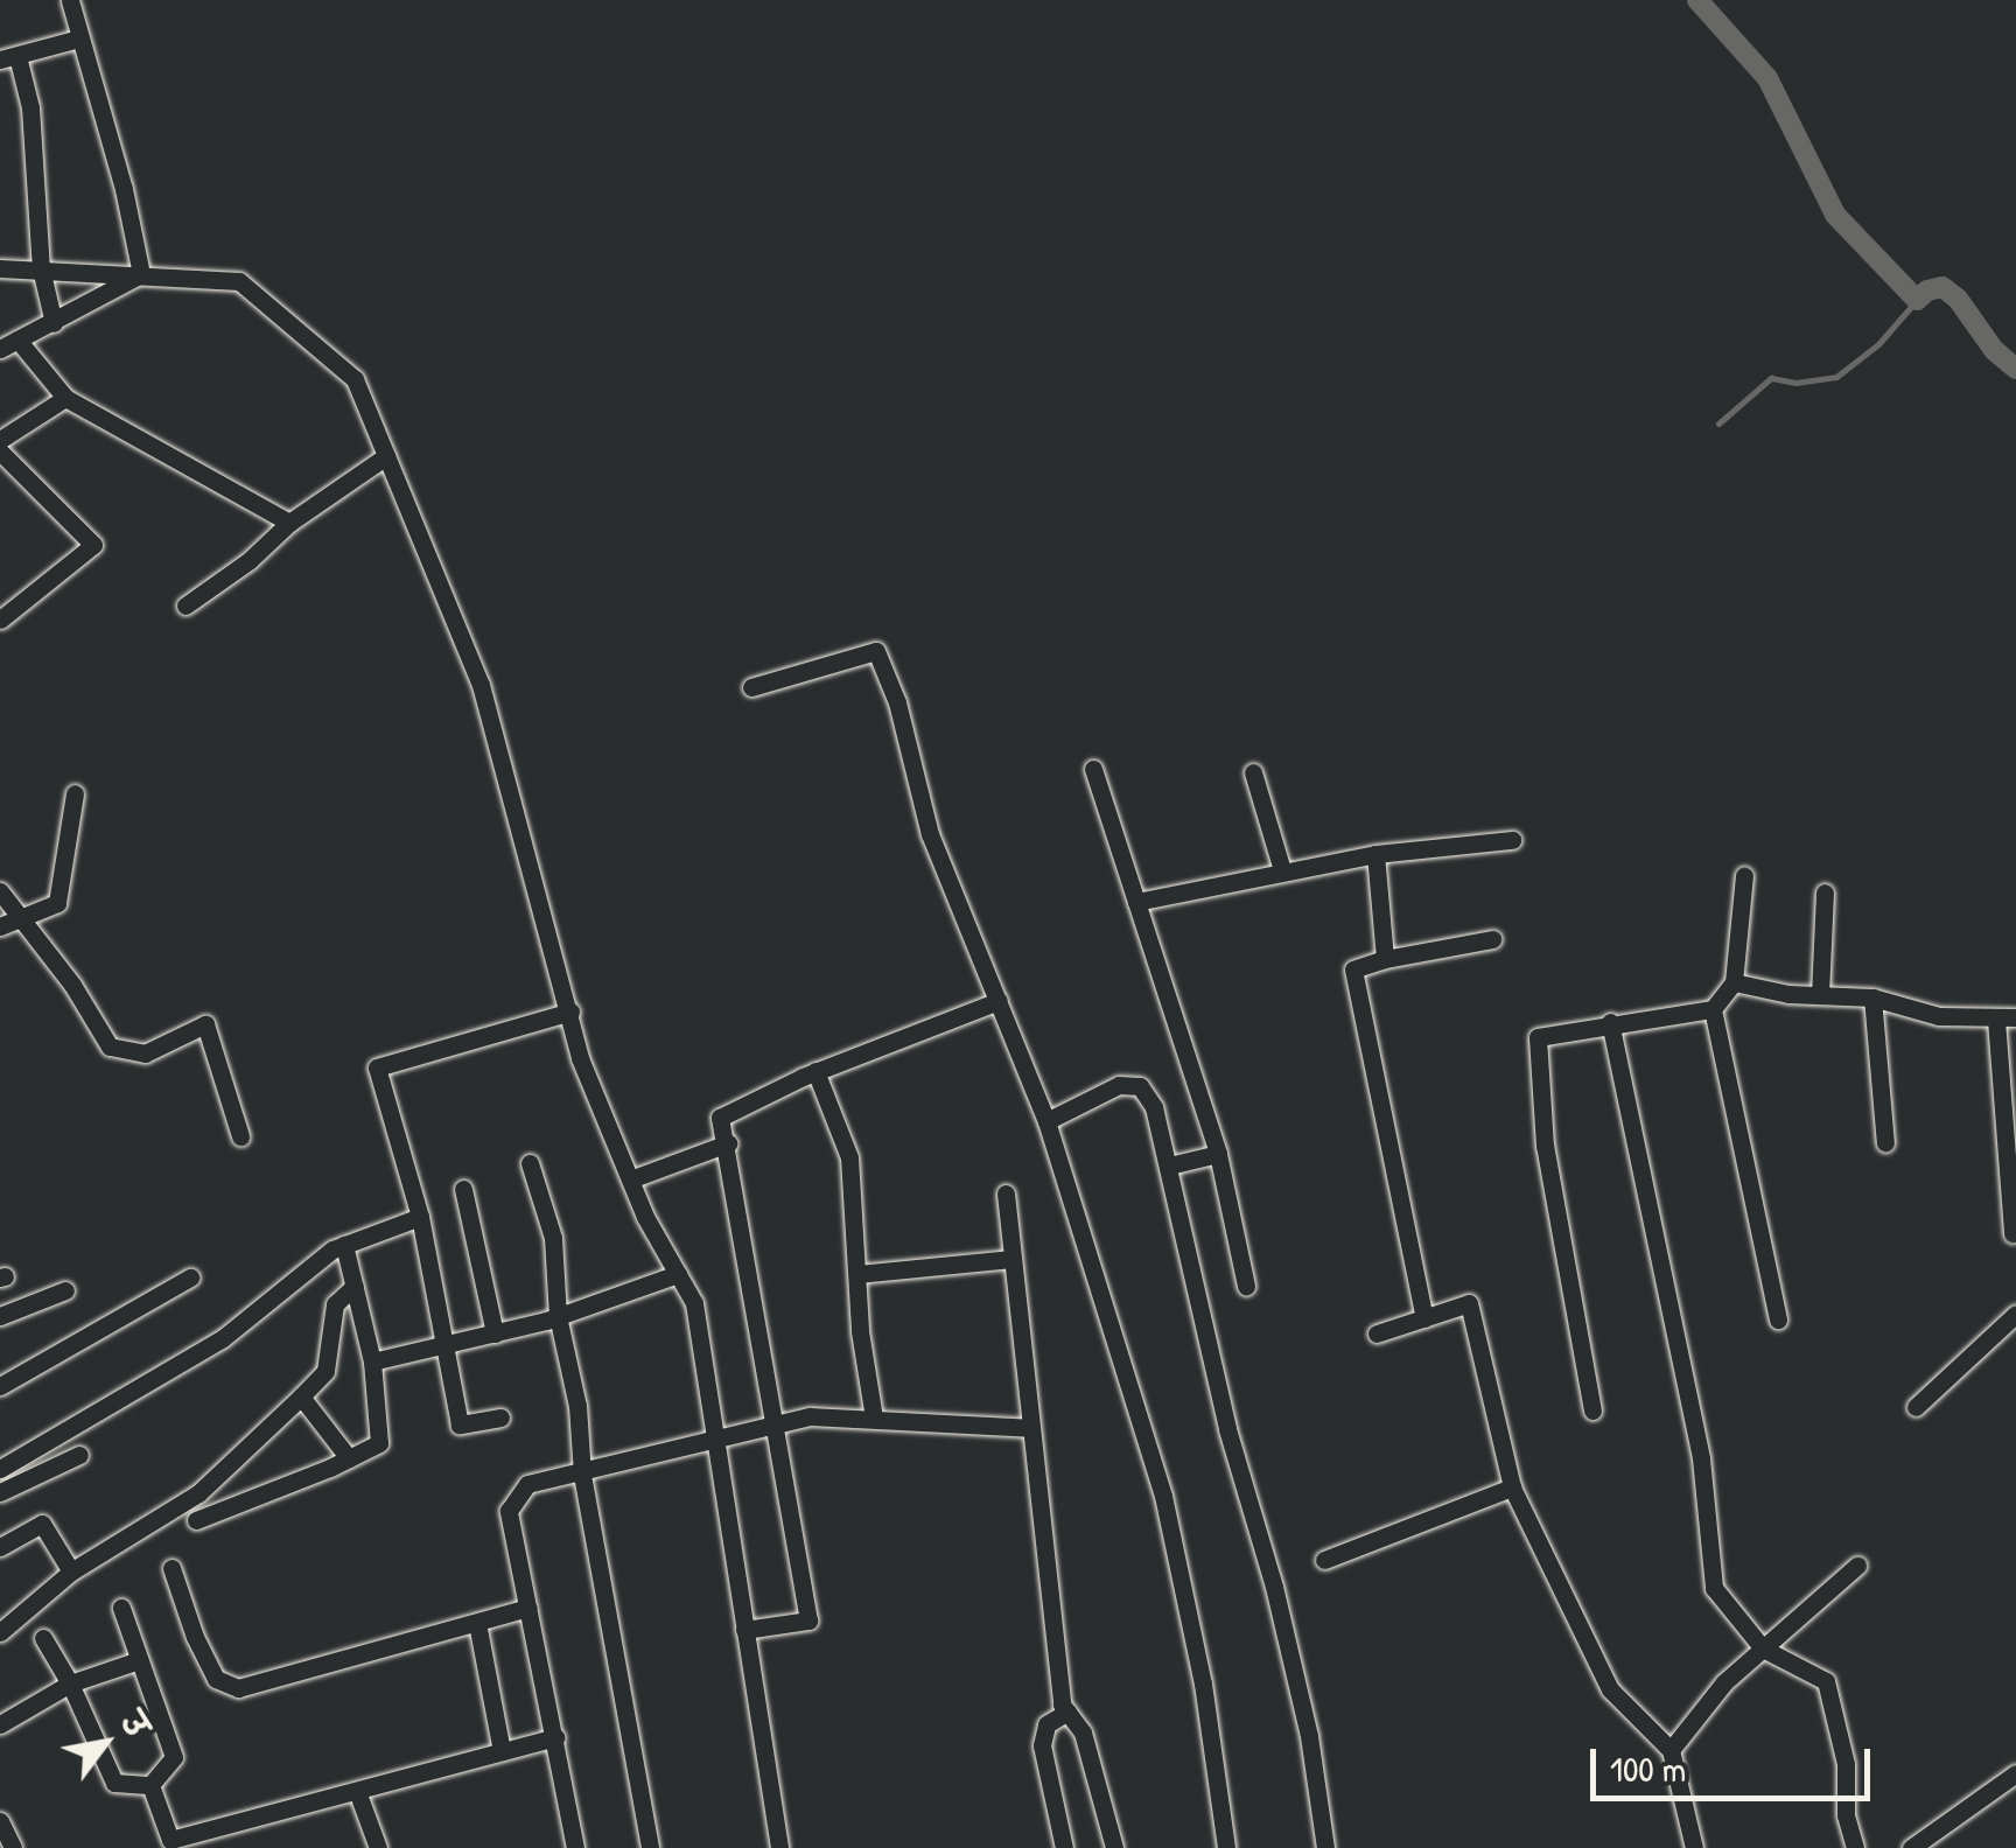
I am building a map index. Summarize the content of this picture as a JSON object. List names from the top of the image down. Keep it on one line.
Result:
{"scale_bar":"100 m","north":"top right"}
